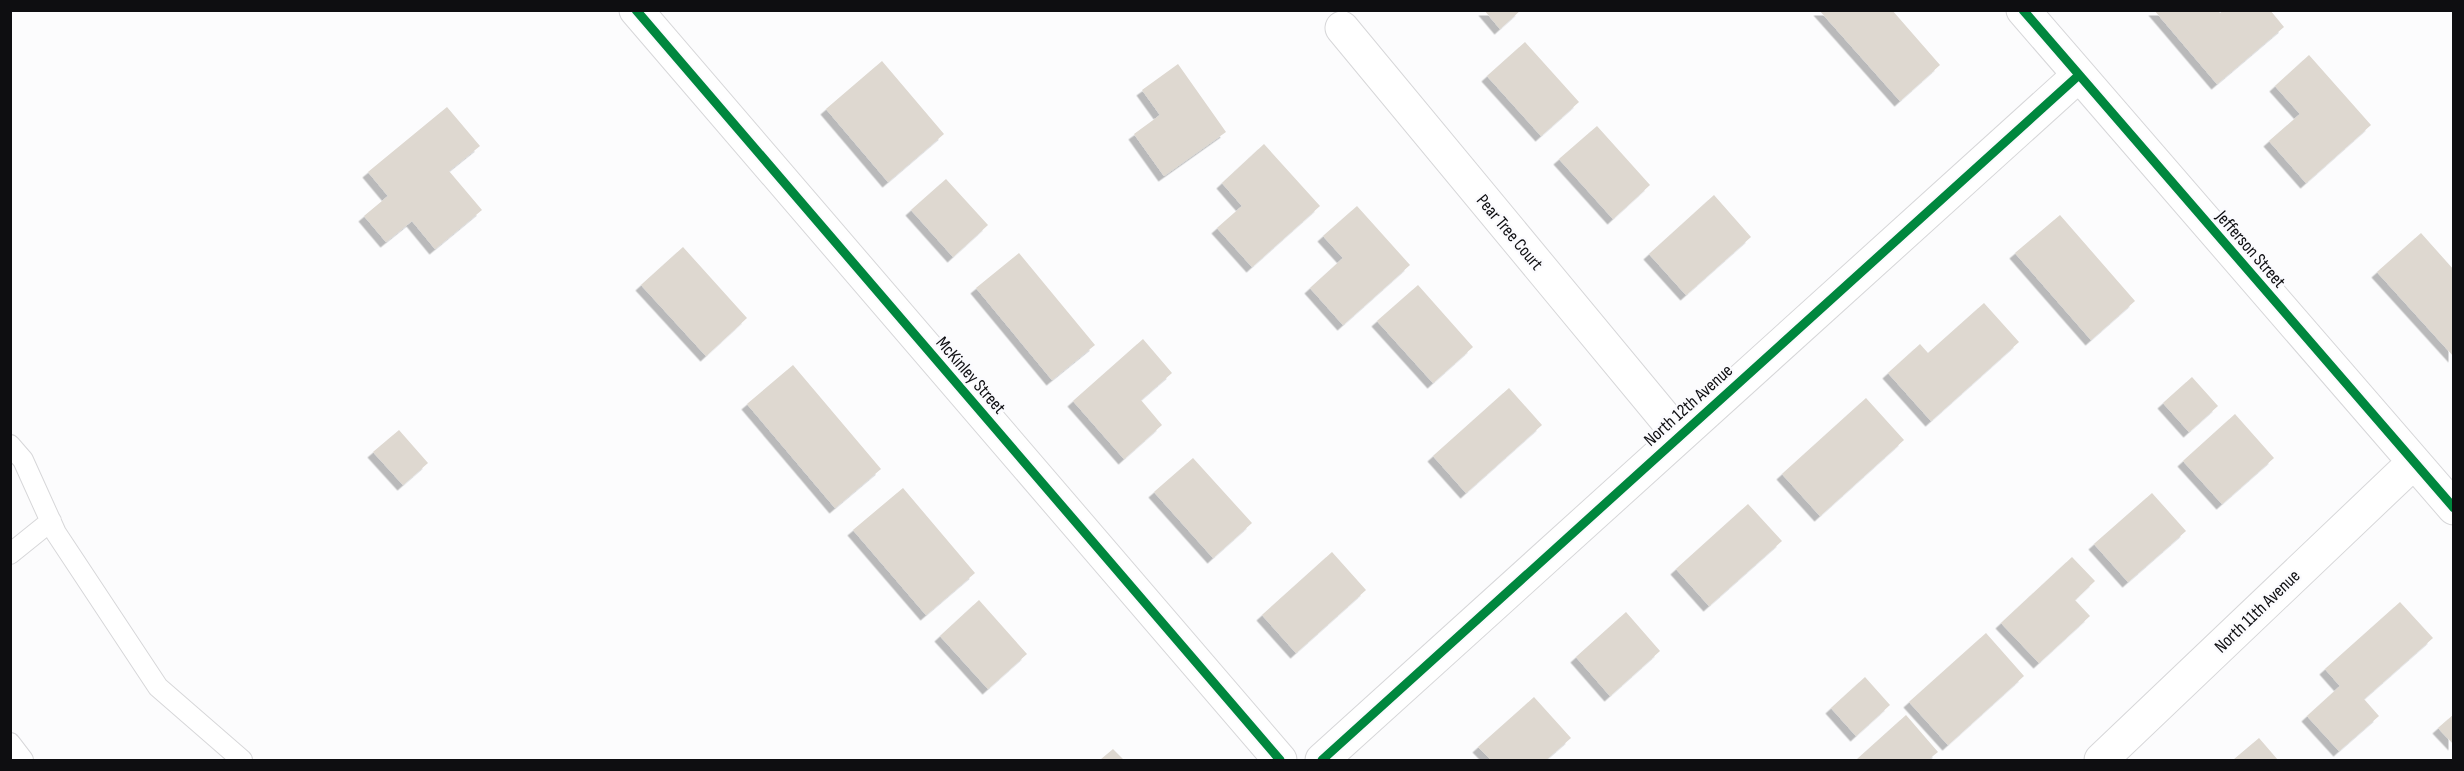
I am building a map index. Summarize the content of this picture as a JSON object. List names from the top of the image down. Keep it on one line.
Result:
{"streets":{"street":["Pear Tree Court","Jefferson Street","McKinley Street","North 12th Avenue","North 11th Avenue"]},"crossings":[["Pear Tree Court","North 12th Avenue"],["Jefferson Street","North 12th Avenue"],["Jefferson Street","North 11th Avenue"]]}
